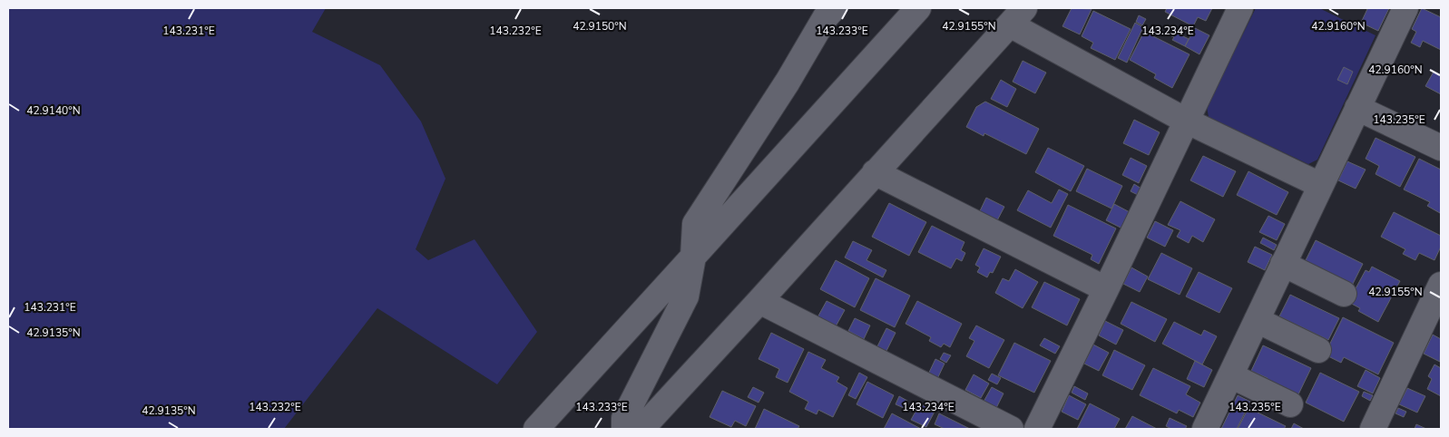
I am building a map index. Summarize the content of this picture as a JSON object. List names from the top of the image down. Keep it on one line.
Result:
{"coordinates":["42.9150°N","42.9155°N","42.9160°N","143.231°E","143.232°E","143.233°E","143.234°E","42.9140°N","143.235°E","42.9135°N"]}
